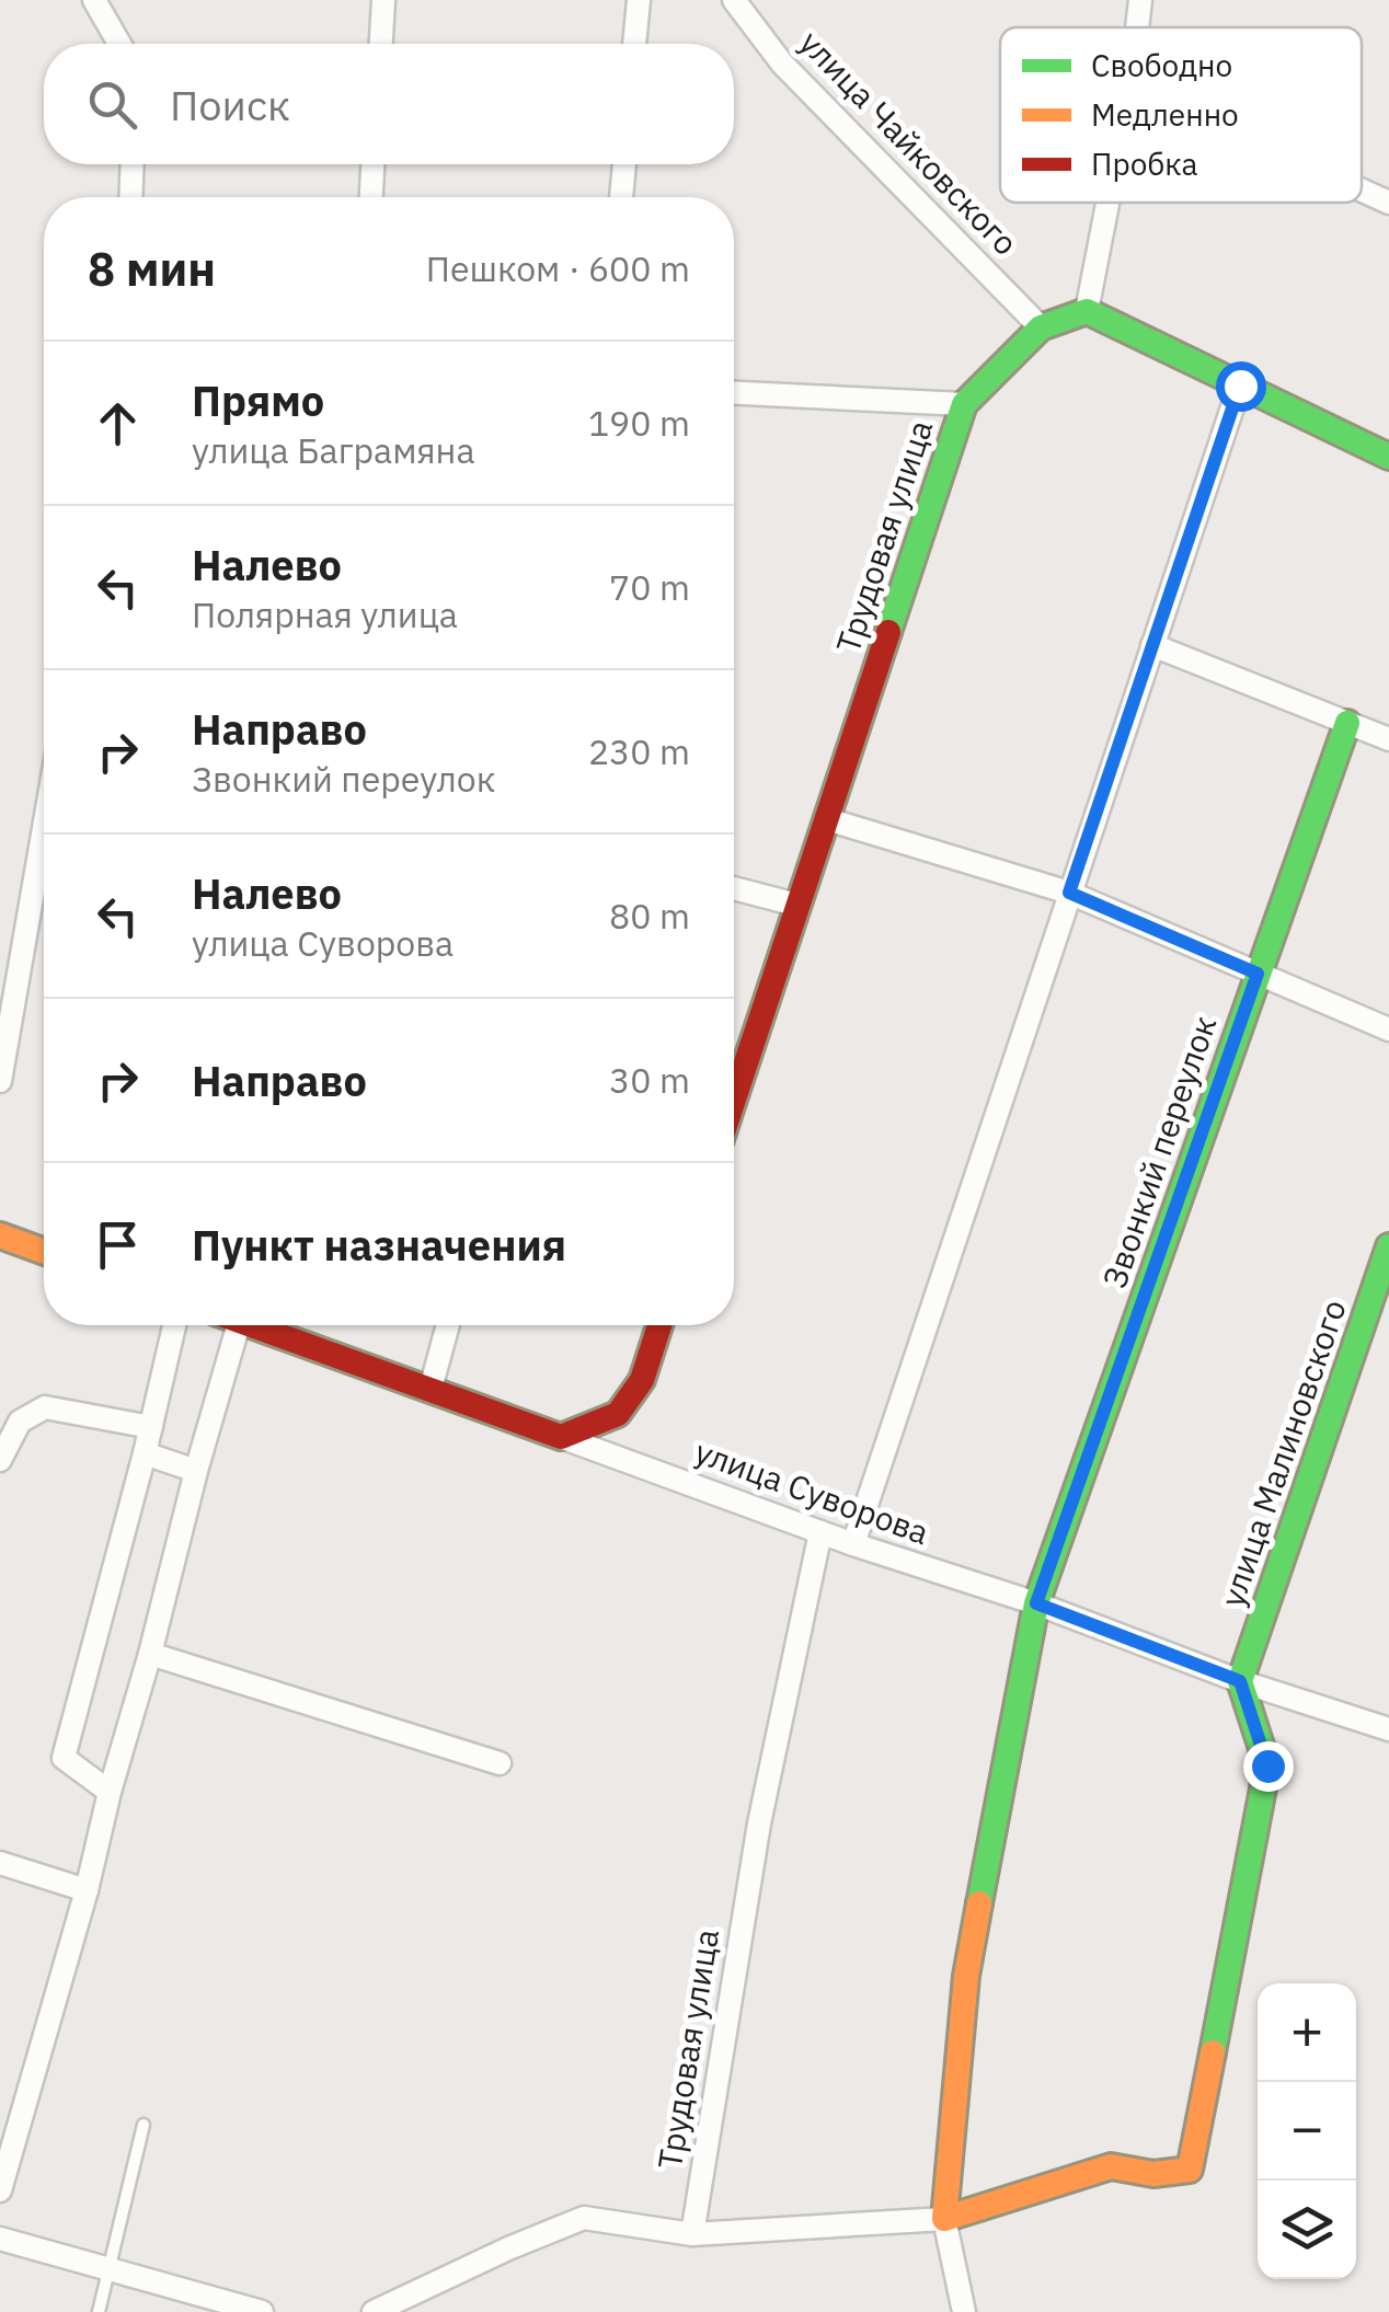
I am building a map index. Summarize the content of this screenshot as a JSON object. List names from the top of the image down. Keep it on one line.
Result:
{"streets":{"street":["улица Чайковского","Трудовая улица","Звонкий переулок","улица Малиновского","улица Суворова"]},"crossings":[["улица Чайковского","Трудовая улица"],["Трудовая улица","улица Суворова"],["Звонкий переулок","улица Суворова"],["улица Малиновского","улица Суворова"]],"legend":["Свободно","Медленно","Пробка"],"page":{"search":"Поиск","heading":["8 мин","Пешком · 600 m"],"list":[["Прямо","улица Баграмяна","190 m"],["Налево","Полярная улица","70 m"],["Направо","Звонкий переулок","230 m"],["Налево","улица Суворова","80 m"],["Направо","30 m"],"Пункт назначения"],"map_buttons":["+","−"]}}
